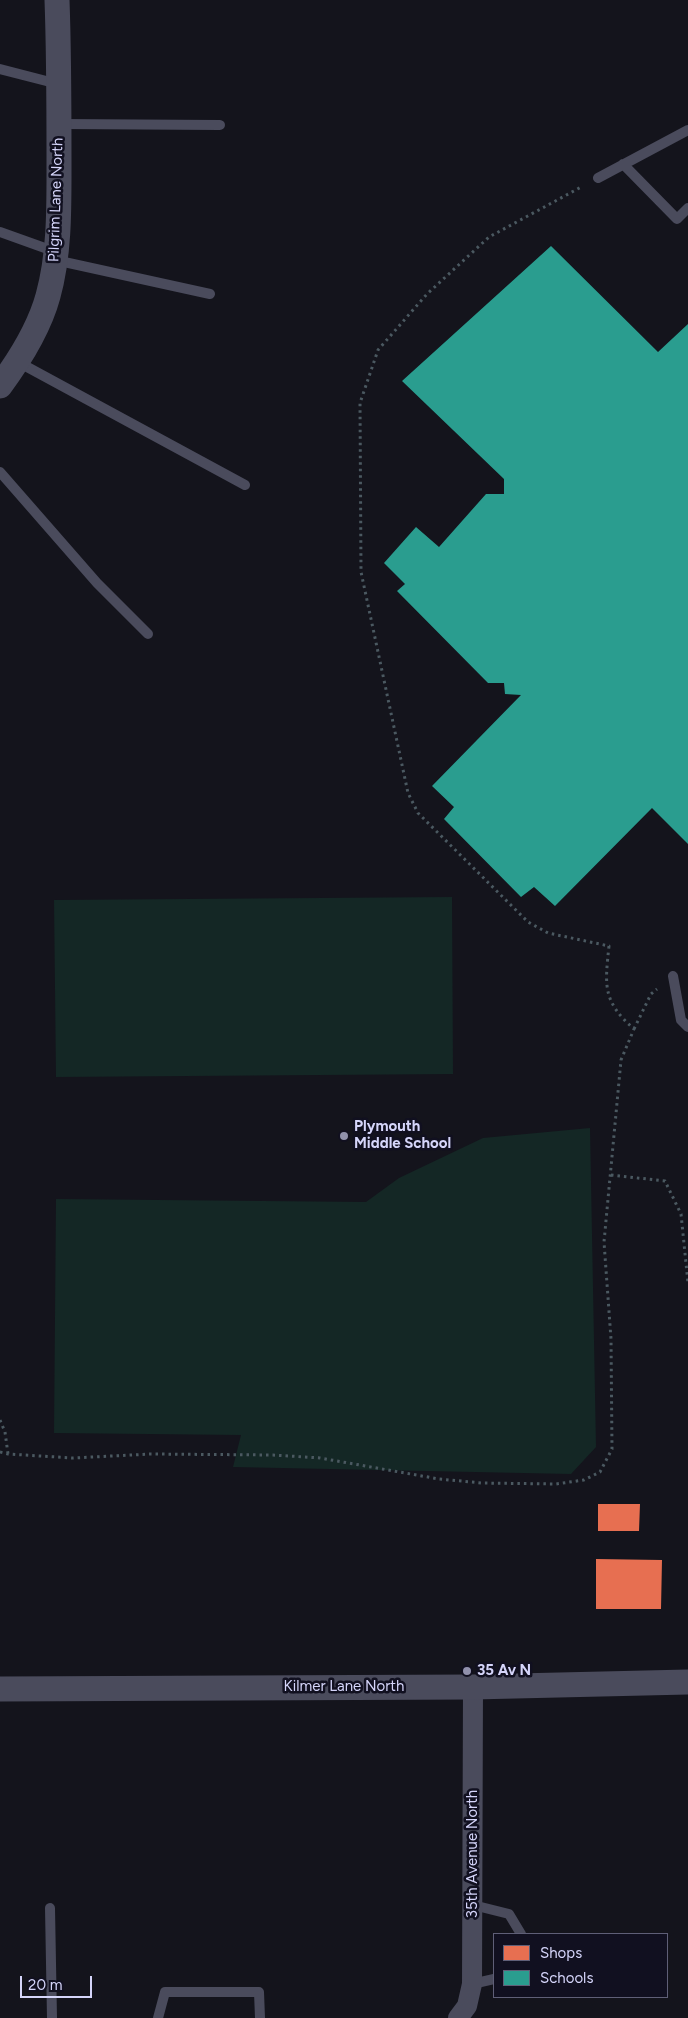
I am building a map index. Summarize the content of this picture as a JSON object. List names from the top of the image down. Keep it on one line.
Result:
{"streets":{"street":["Pilgrim Lane North","Kilmer Lane North","35th Avenue North"]},"crossings":[["Kilmer Lane North","35th Avenue North"]],"places":["Plymouth Middle School","35 Av N"],"legend":["Shops","Schools"],"scale_bar":"20 m"}
